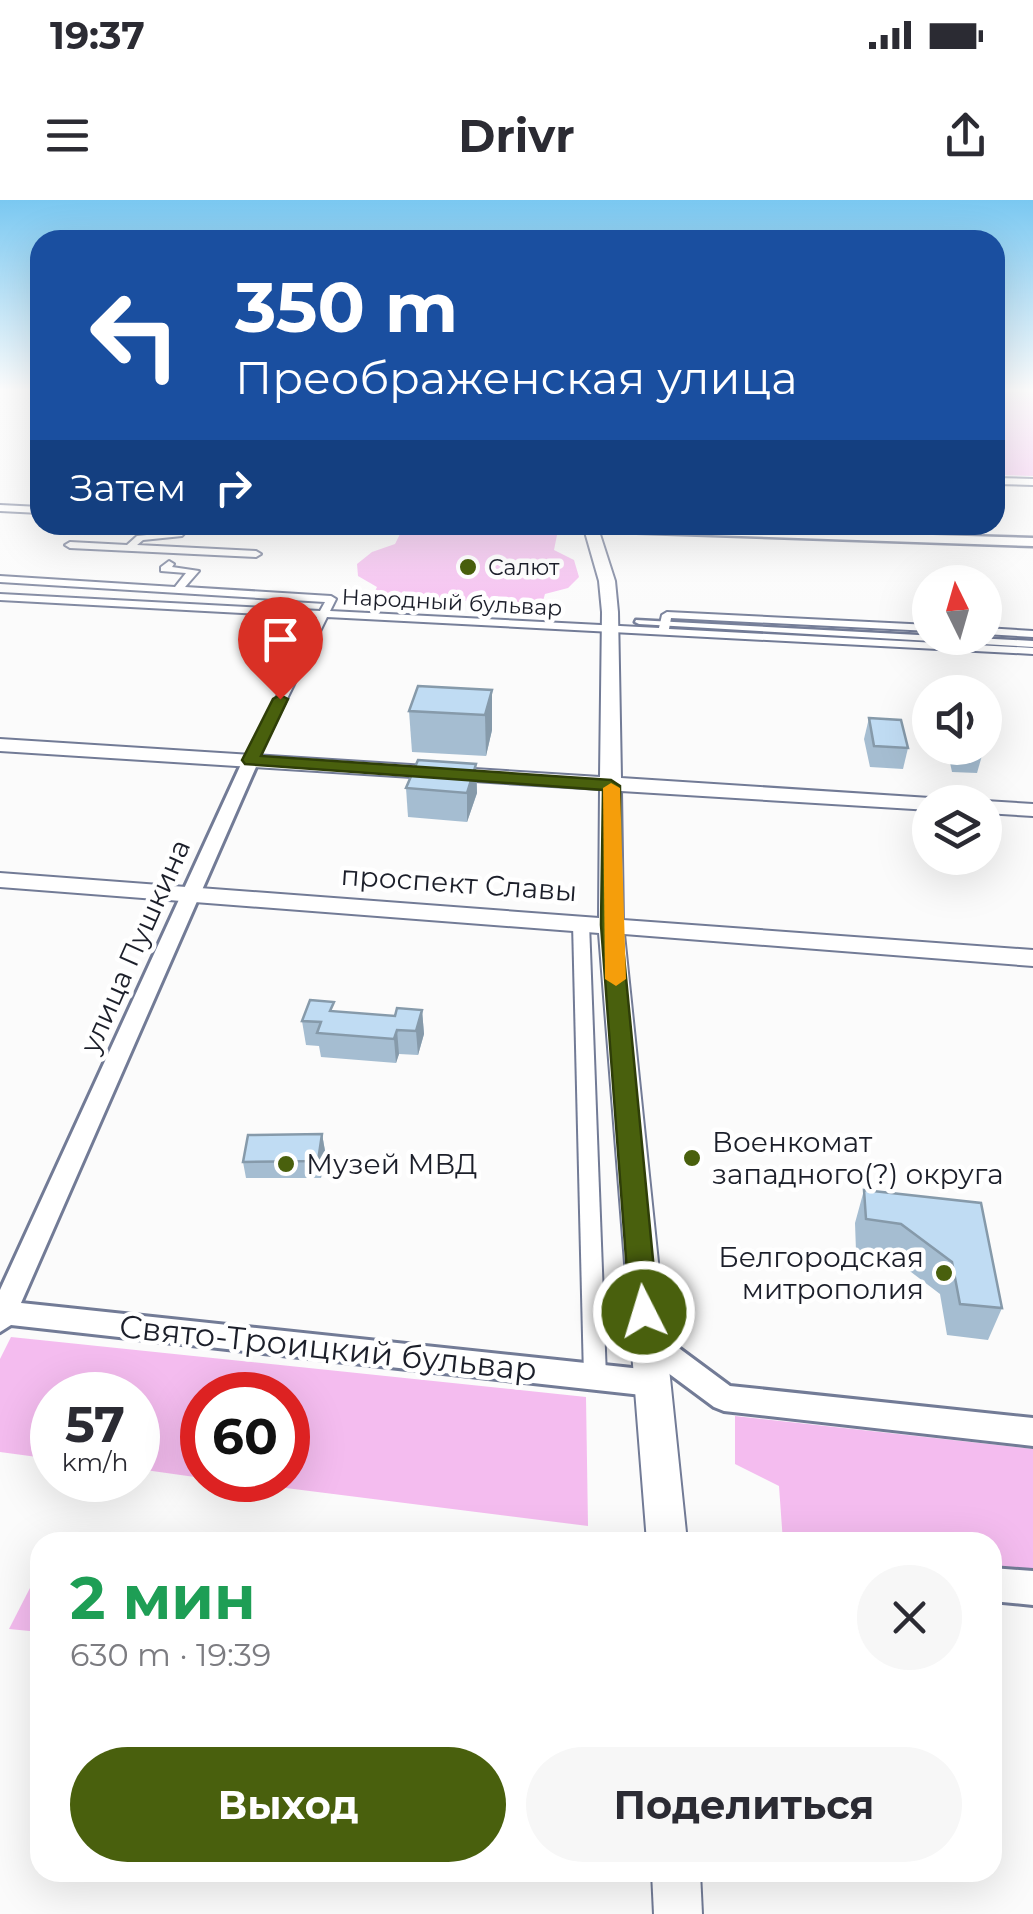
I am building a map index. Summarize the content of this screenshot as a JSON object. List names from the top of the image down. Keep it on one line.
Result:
{"streets":{"main road":["проспект Славы"],"street":["Народный бульвар","улица Пушкина","Свято-Троицкий бульвар"]},"crossings":[["Народный бульвар","улица Пушкина"],["проспект Славы","улица Пушкина"],["улица Пушкина","Свято-Троицкий бульвар"]],"places":["Салют","Военкомат западного(?) округа","Музей МВД","Белгородская митрополия"],"north":"top","page":{"status":"19:37","header":"Drivr","turn":["350 m","Преображенская улица"],"then":"Затем","speed":"57 km/h","limit":"60","heading":["2 мин","630 m · 19:39"],"buttons":["Выход","Поделиться"]}}
